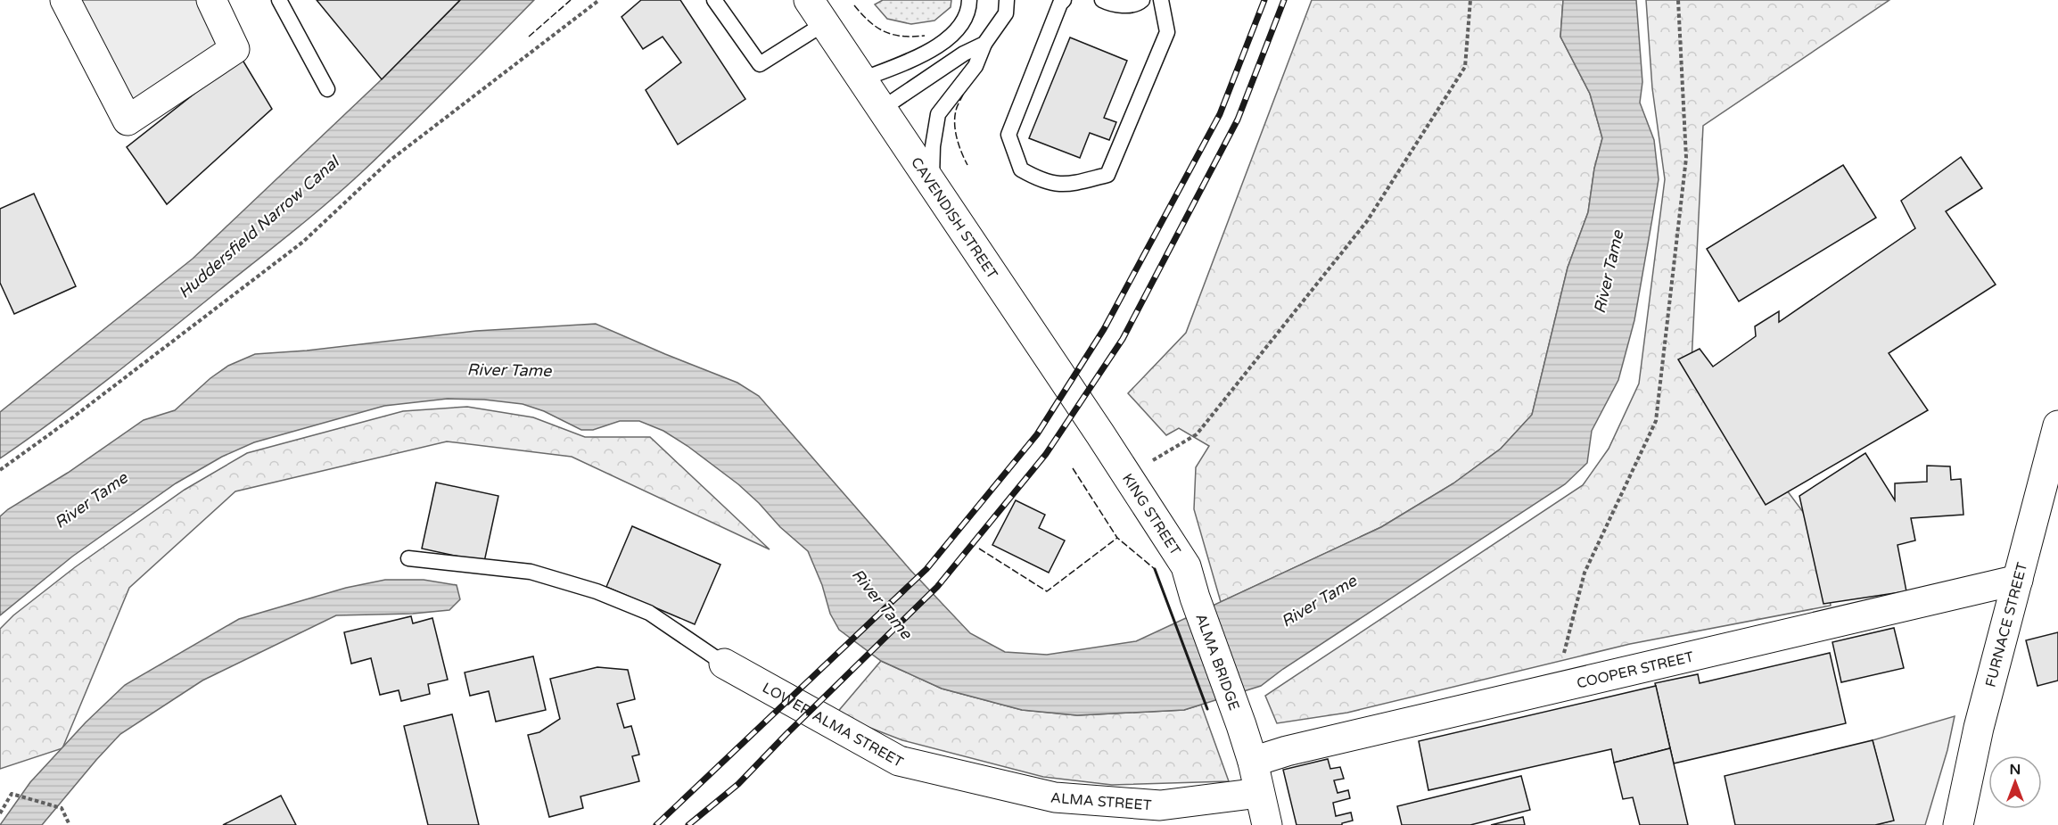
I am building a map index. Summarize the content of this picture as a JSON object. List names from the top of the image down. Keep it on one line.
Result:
{"streets":{"street":["CAVENDISH STREET","KING STREET","FURNACE STREET","ALMA BRIDGE","COOPER STREET","LOWER ALMA STREET","ALMA STREET"]},"crossings":[["CAVENDISH STREET","KING STREET"],["KING STREET","ALMA BRIDGE"],["FURNACE STREET","COOPER STREET"],["ALMA BRIDGE","COOPER STREET"],["LOWER ALMA STREET","ALMA STREET"]],"water":["Huddersfield Narrow Canal","River Tame"],"north":"top"}
